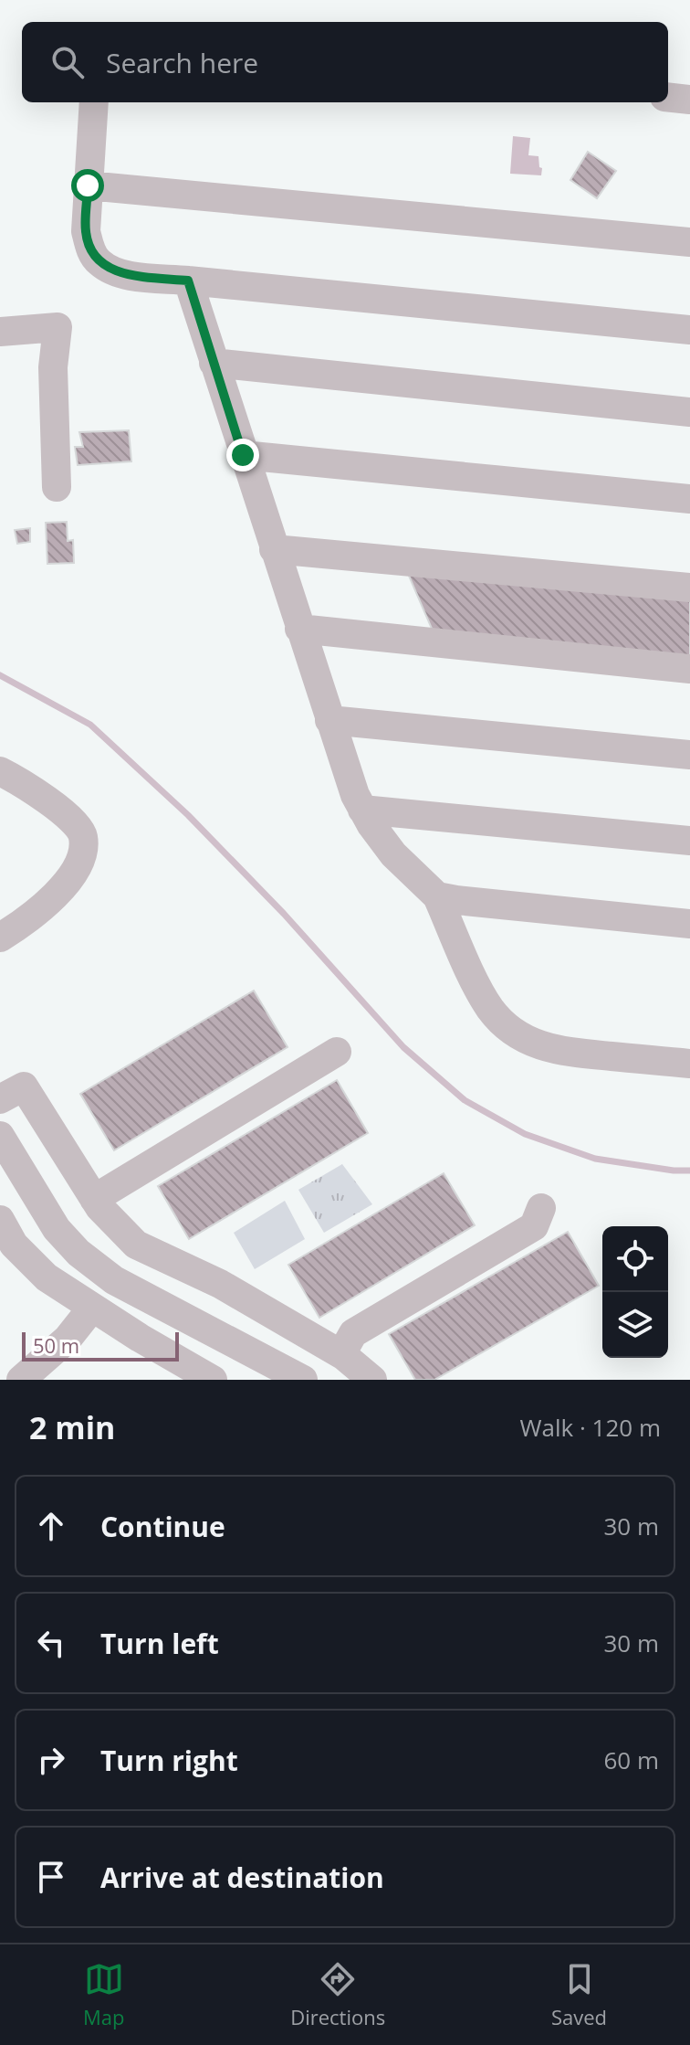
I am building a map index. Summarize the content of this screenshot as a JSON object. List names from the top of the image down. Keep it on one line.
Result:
{"scale_bar":"50 m","page":{"search":"Search here","scale":"50 m","heading":["2 min","Walk · 120 m"],"list":[["Continue","30 m"],["Turn left","30 m"],["Turn right","60 m"],"Arrive at destination"],"nav":["Map","Directions","Saved"]}}
